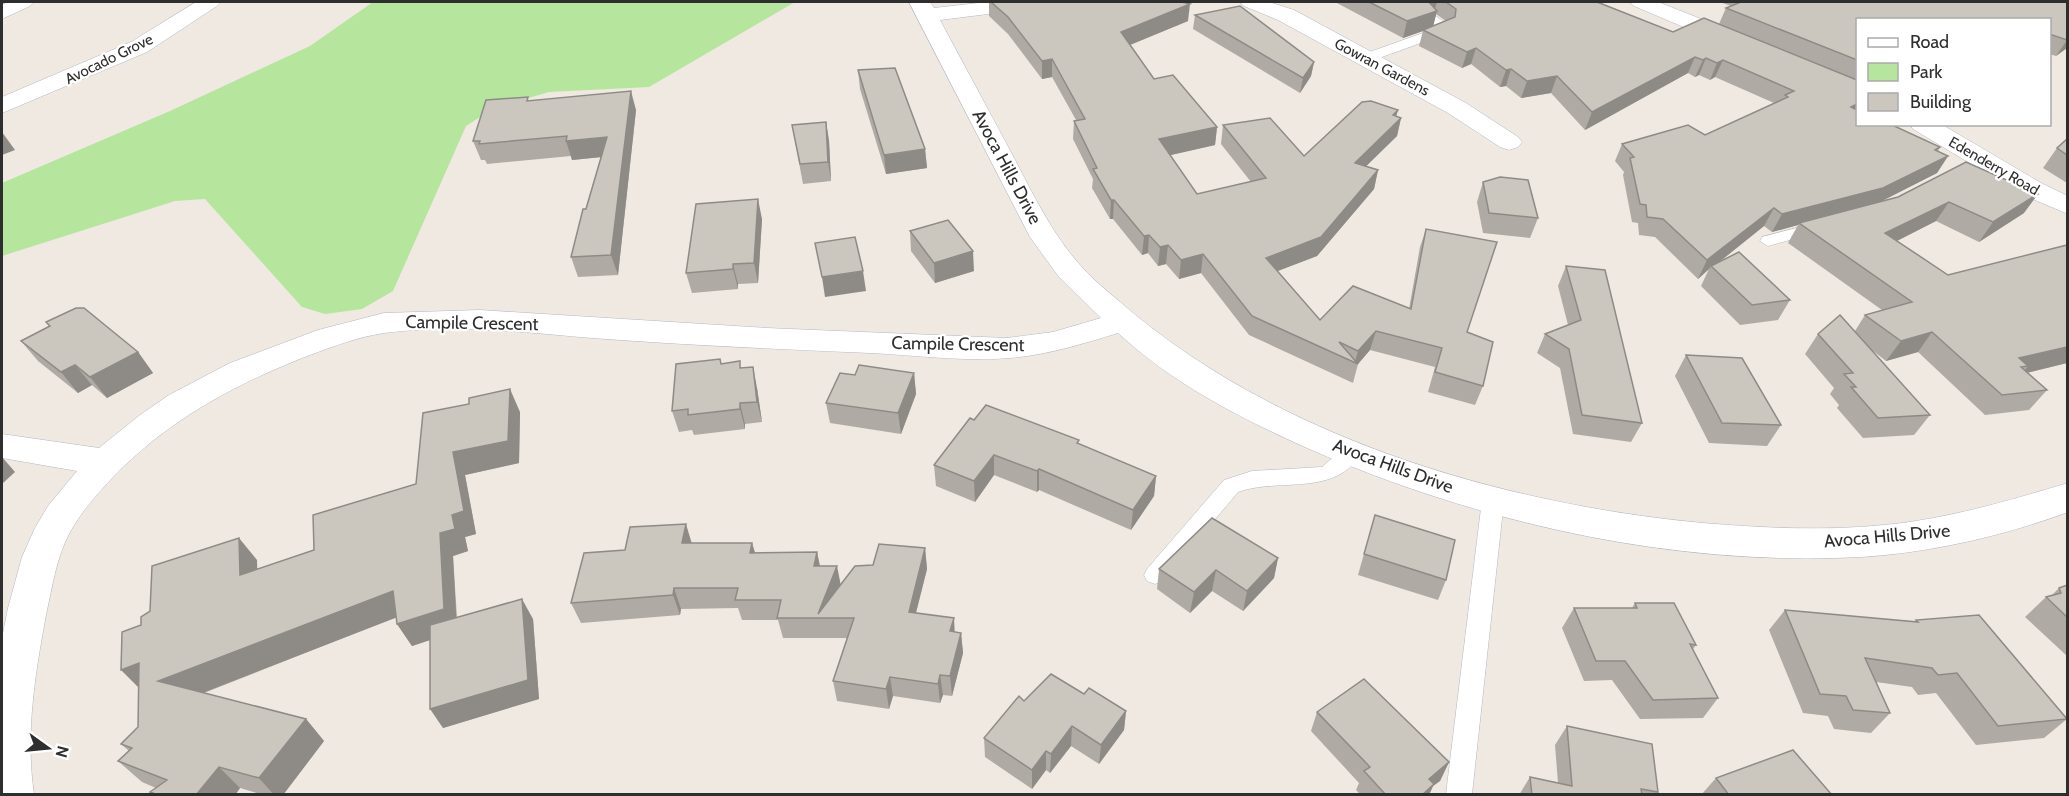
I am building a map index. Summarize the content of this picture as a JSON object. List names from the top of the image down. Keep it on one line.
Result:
{"streets":{"street":["Avocado Grove","Gowran Gardens","Edenderry Road","Avoca Hills Drive","Campile Crescent"]},"crossings":[["Avoca Hills Drive","Campile Crescent"]],"legend":["Road","Park","Building"],"north":"right"}
